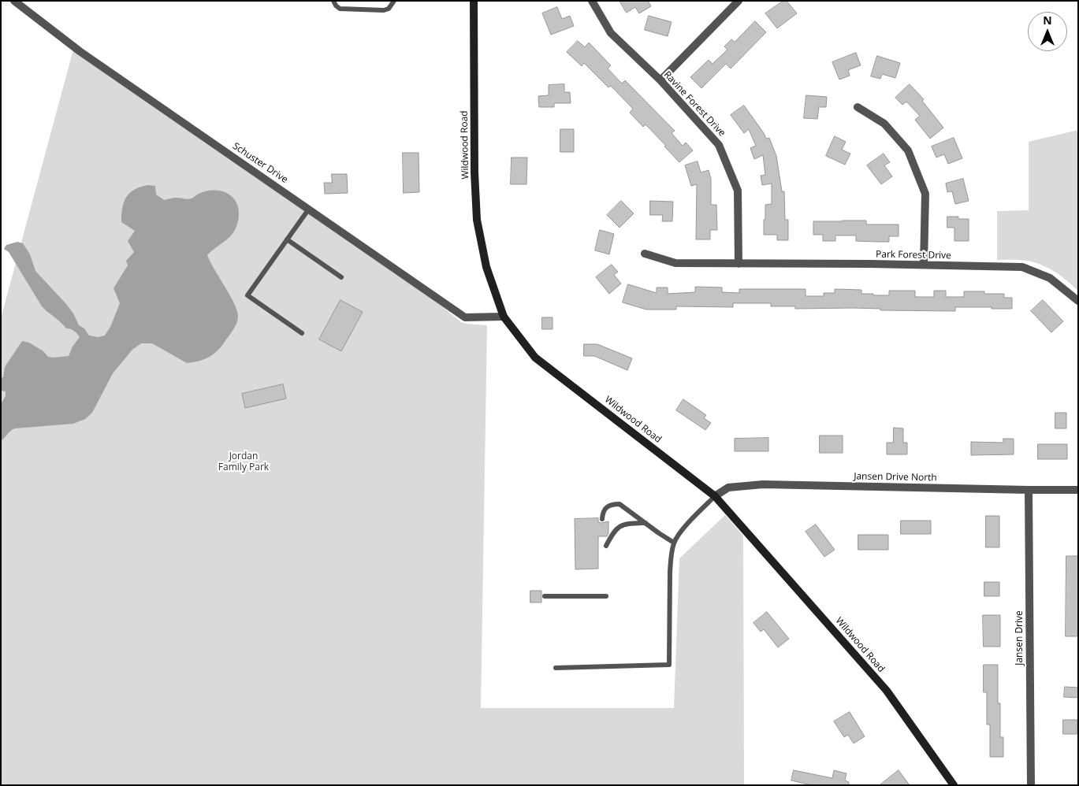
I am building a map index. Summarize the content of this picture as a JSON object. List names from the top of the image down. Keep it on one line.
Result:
{"streets":{"street":["Ravine Forest Drive","Wildwood Road","Schuster Drive","Park Forest Drive","Jansen Drive North","Jansen Drive"]},"crossings":[["Ravine Forest Drive","Park Forest Drive"],["Wildwood Road","Schuster Drive"],["Wildwood Road","Jansen Drive North"],["Jansen Drive North","Jansen Drive"]],"parks":["Jordan Family Park"],"north":"top"}
